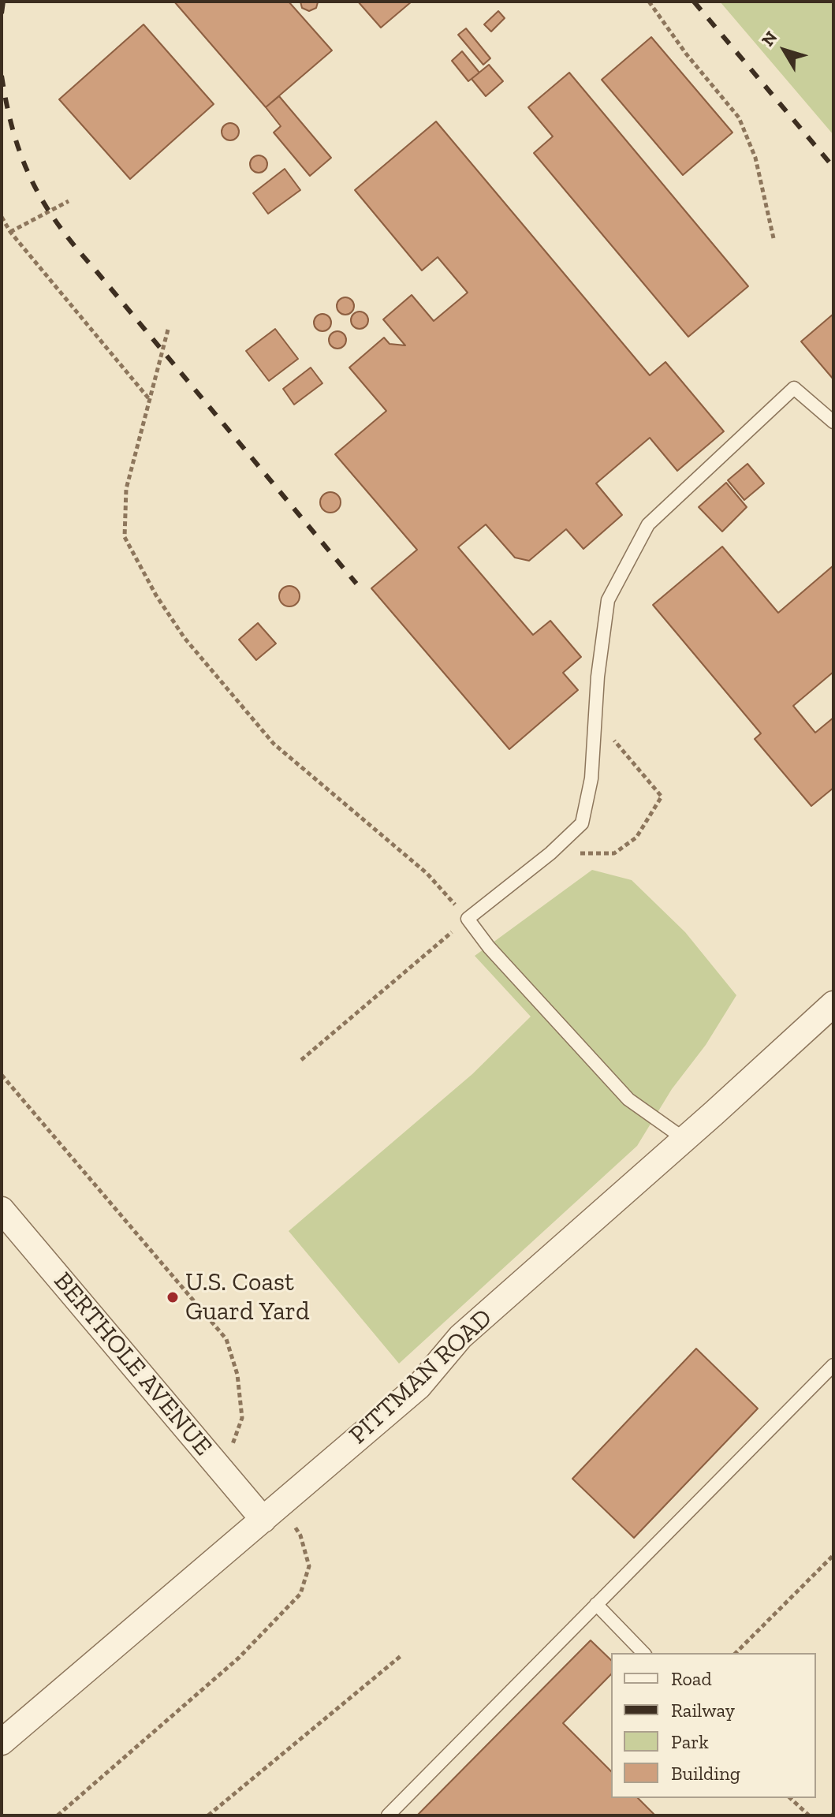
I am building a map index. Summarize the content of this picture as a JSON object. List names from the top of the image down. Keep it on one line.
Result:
{"streets":{"street":["BERTHOLE AVENUE","PITTMAN ROAD"]},"crossings":[["BERTHOLE AVENUE","PITTMAN ROAD"]],"places":["U.S. Coast Guard Yard"],"legend":["Road","Railway","Park","Building"],"north":"top left"}
